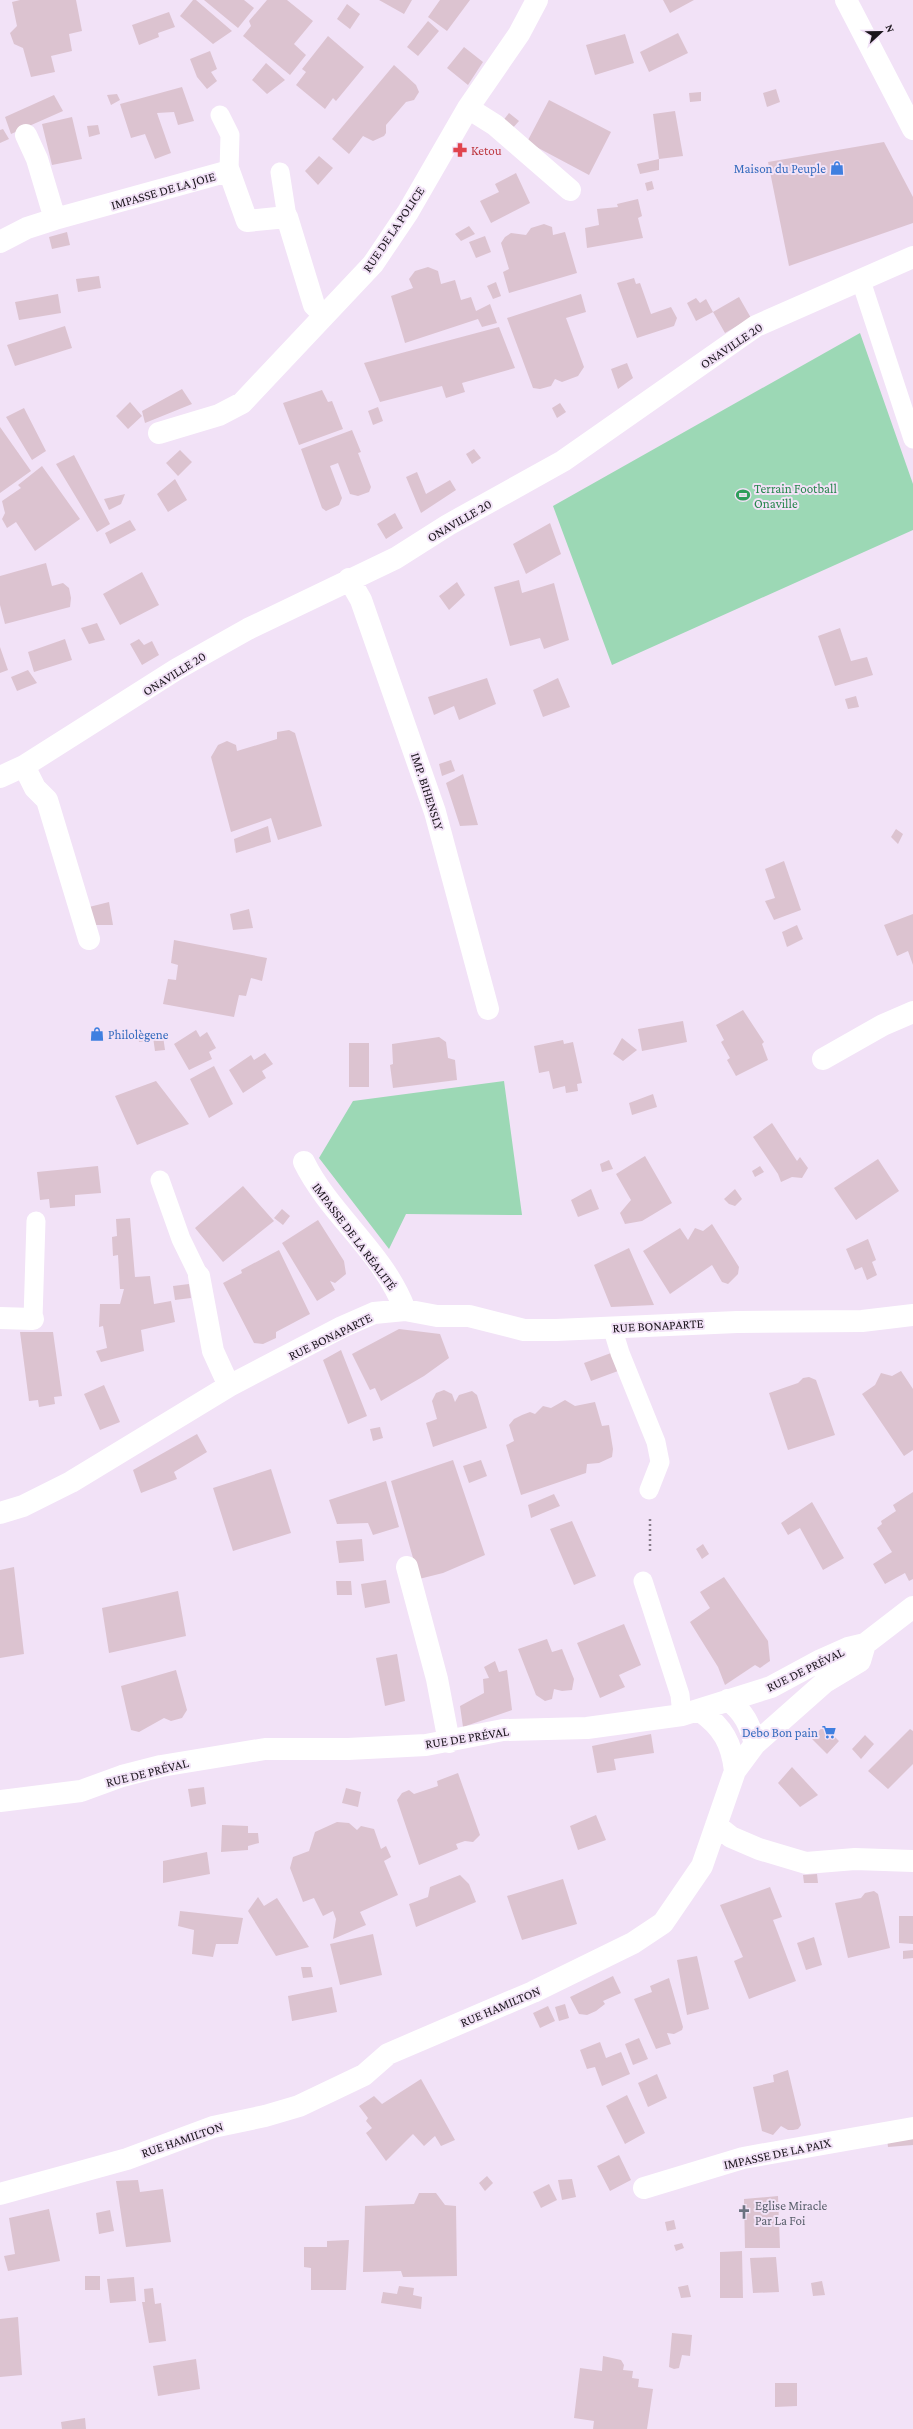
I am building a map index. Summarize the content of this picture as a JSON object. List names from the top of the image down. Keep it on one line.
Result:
{"streets":{"street":["IMPASSE DE LA JOIE","RUE DE LA POLICE","ONAVILLE 20","IMP. BIHENSLY","IMPASSE DE LA RÉALITÉ","RUE BONAPARTE","RUE DE PRÉVAL","RUE HAMILTON","IMPASSE DE LA PAIX"]},"crossings":[["ONAVILLE 20","IMP. BIHENSLY"],["IMPASSE DE LA RÉALITÉ","RUE BONAPARTE"],["RUE DE PRÉVAL","RUE HAMILTON"]],"places":{"pharmacy":["Ketou"],"shop":["Maison du Peuple","Philolègene"],"sports":["Terrain Football Onaville"],"supermarket":["Debo Bon pain"],"church":["Eglise Miracle Par La Foi"]},"north":"right"}
